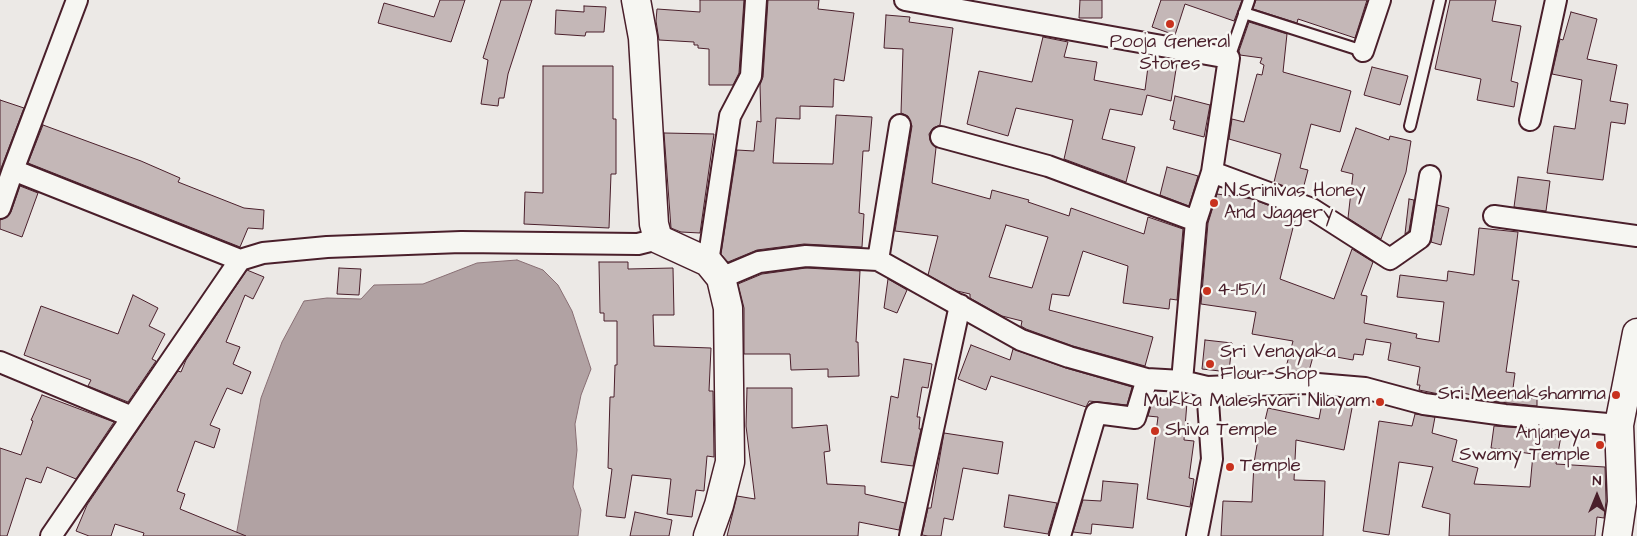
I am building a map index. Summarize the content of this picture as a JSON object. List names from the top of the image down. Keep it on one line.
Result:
{"places":["Pooja General Stores","N.Srinivas Honey And Jaggery","4-151/1","Sri Venayaka Flour Shop","Sri Meenakshamma","Mukka Maleshvari Nilayam","Shiva Temple","Anjaneya Swamy Temple","Temple"],"north":"top"}
